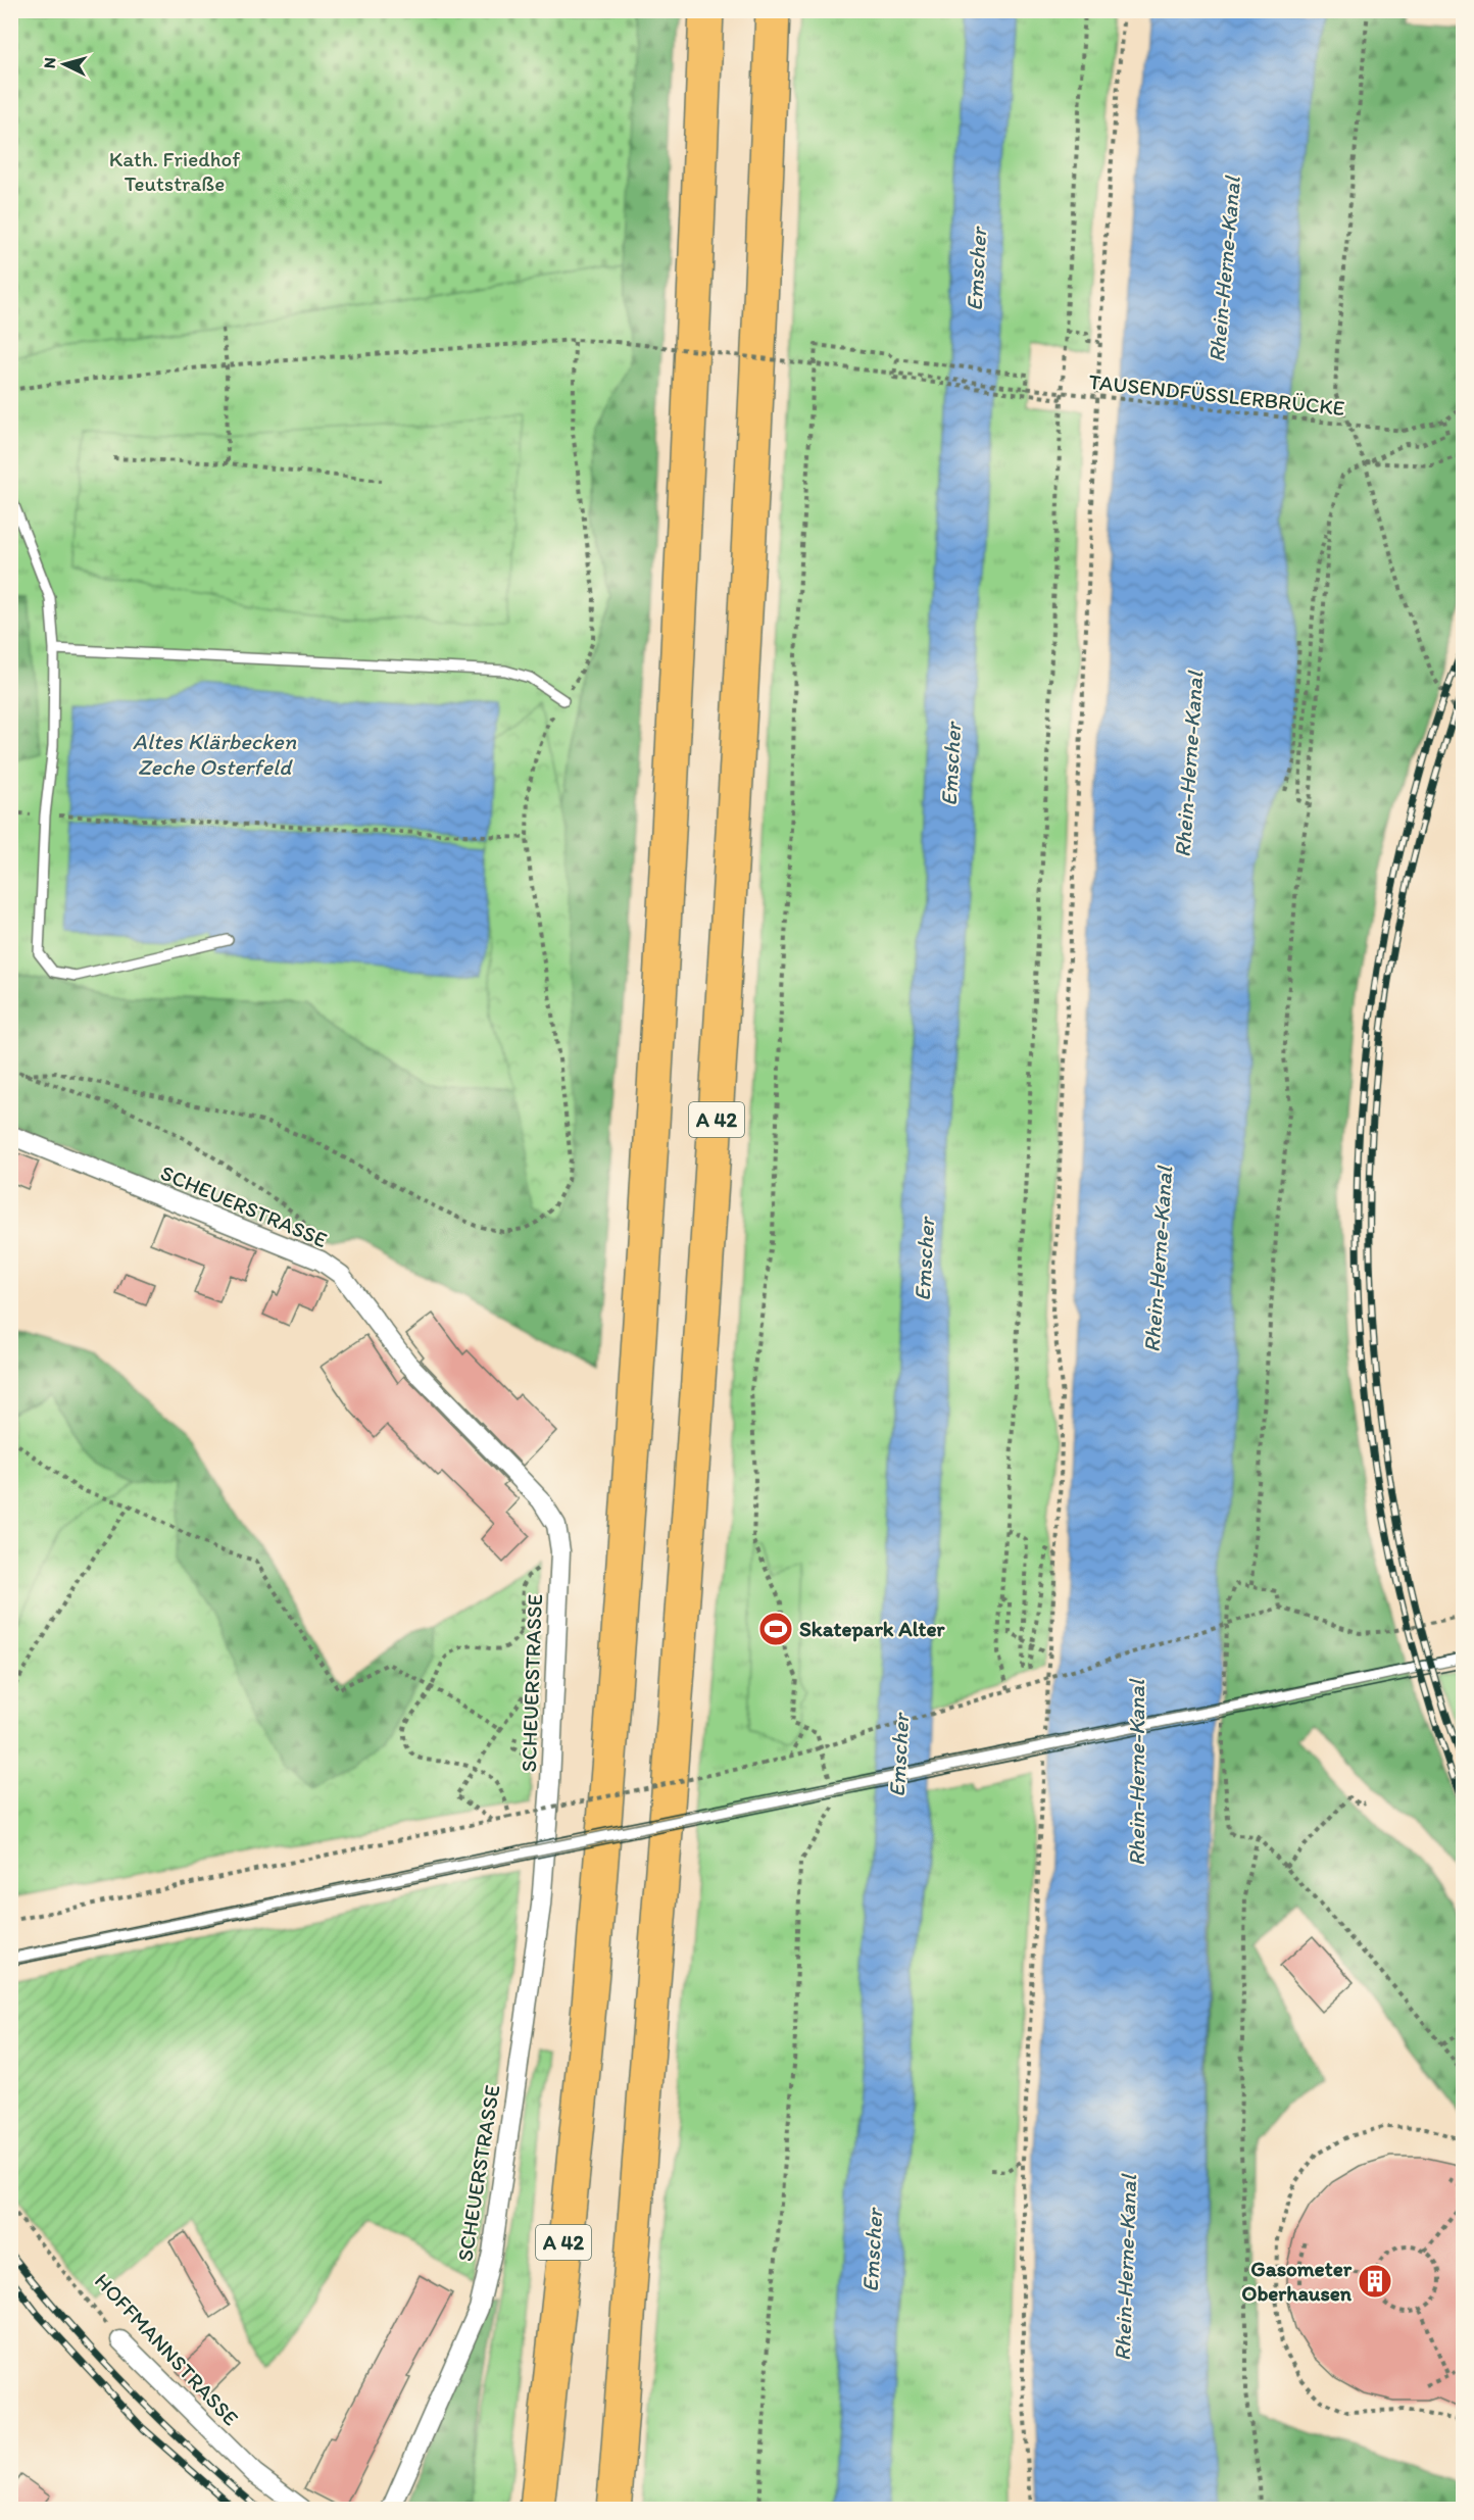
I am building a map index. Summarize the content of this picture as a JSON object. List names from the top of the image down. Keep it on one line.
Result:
{"streets":{"highway":["A 42"],"street":["SCHEUERSTRASSE","HOFFMANNSTRASSE"],"path":["TAUSENDFÜSSLERBRÜCKE"]},"water":["Emscher","Rhein-Herne-Kanal","Altes Klärbecken Zeche Osterfeld"],"parks":["Kath. Friedhof Teutstraße"],"places":{"sports":["Skatepark Alter"],"building":["Gasometer Oberhausen"]},"north":"left"}
